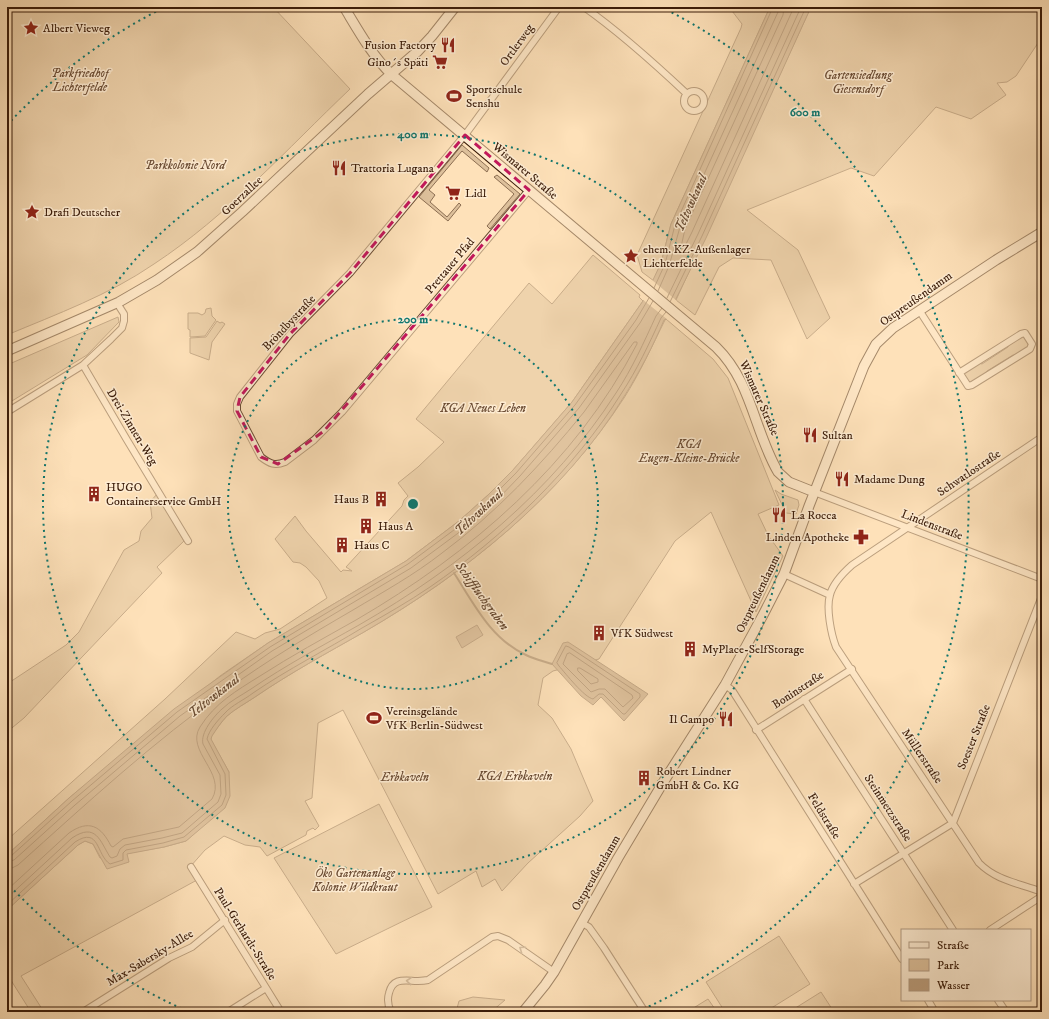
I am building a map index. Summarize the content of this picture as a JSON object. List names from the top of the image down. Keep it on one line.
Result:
{"streets":{"main road":["Wismarer Straße","Goerzallee","Ostpreußendamm"],"street":["Ortlerweg","Prettauer Pfad","Bröndbystraße","Drei-Zinnen-Weg","Schwatlostraße","Lindenstraße","Boninstraße","Soester Straße","Müllerstraße","Steinmetzstraße","Feldstraße","Paul-Gerhardt-Straße","Max-Sabersky-Allee"]},"crossings":[["Ortlerweg","Wismarer Straße"],["Ortlerweg","Bröndbystraße"],["Wismarer Straße","Goerzallee"],["Wismarer Straße","Prettauer Pfad"],["Wismarer Straße","Ostpreußendamm"],["Wismarer Straße","Bröndbystraße"],["Wismarer Straße","Lindenstraße"],["Prettauer Pfad","Bröndbystraße"],["Ostpreußendamm","Lindenstraße"],["Ostpreußendamm","Feldstraße"],["Schwatlostraße","Lindenstraße"],["Schwatlostraße","Müllerstraße"],["Lindenstraße","Müllerstraße"],["Boninstraße","Müllerstraße"],["Boninstraße","Steinmetzstraße"],["Boninstraße","Feldstraße"],["Soester Straße","Müllerstraße"],["Paul-Gerhardt-Straße","Max-Sabersky-Allee"]],"water":["Teltowkanal","Schiffluchgraben"],"parks":["Parkfriedhof Lichterfelde","Gartensiedlung Giesensdorf","Parkkolonie Nord","KGA Neues Leben","KGA Eugen-Kleine-Brücke","KGA Erbkaveln","Erbkaveln","Öko Gartenanlage Kolonie Wildkraut"],"places":{"place":["Albert Vieweg","Drafi Deutscher","ehem. KZ-Außenlager Lichterfelde"],"restaurant":["Fusion Factory","Trattoria Lugana","Sultan","Madame Dung","La Rocca","Il Campo"],"supermarket":["Gino´s Späti","Lidl"],"sports":["Sportschule Senshu","Vereinsgelände VfK Berlin-Südwest"],"building":["HUGO Containerservice GmbH","Haus B","Haus A","Haus C","VfK Südwest","MyPlace-SelfStorage","Robert Lindner GmbH & Co. KG"],"pharmacy":["Linden Apotheke"]},"legend":["Straße","Park","Wasser"],"rings":["600 m","400 m","200 m"]}
